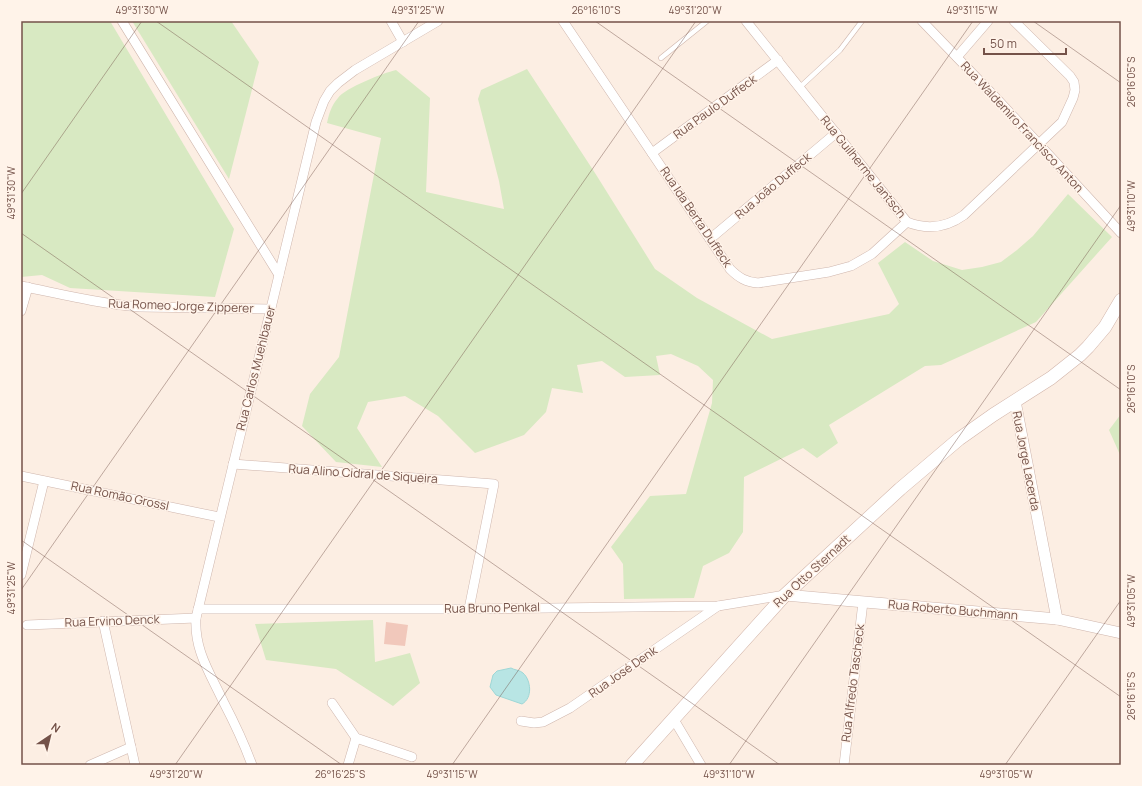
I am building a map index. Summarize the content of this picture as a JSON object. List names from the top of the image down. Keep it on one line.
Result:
{"streets":{"main road":["Rua Jorge Lacerda","Rua Otto Sternadt"],"street":["Rua Paulo Duffeck","Rua Waldemiro Francisco Anton","Rua Guilherme Jantsch","Rua João Duffeck","Rua Ida Berta Duffeck","Rua Romeo Jorge Zipperer","Rua Carlos Muehlbauer","Rua Alino Cidral de Siqueira","Rua Romão Grossl","Rua Bruno Penkal","Rua Roberto Buchmann","Rua Ervino Denck","Rua José Denk","Rua Alfredo Tascheck"]},"crossings":[["Rua Paulo Duffeck","Rua Guilherme Jantsch"],["Rua Paulo Duffeck","Rua Ida Berta Duffeck"],["Rua Waldemiro Francisco Anton","Rua Guilherme Jantsch"],["Rua Guilherme Jantsch","Rua João Duffeck"],["Rua Guilherme Jantsch","Rua Ida Berta Duffeck"],["Rua João Duffeck","Rua Ida Berta Duffeck"],["Rua Romeo Jorge Zipperer","Rua Carlos Muehlbauer"],["Rua Carlos Muehlbauer","Rua Alino Cidral de Siqueira"],["Rua Carlos Muehlbauer","Rua Romão Grossl"],["Rua Carlos Muehlbauer","Rua Bruno Penkal"],["Rua Carlos Muehlbauer","Rua Ervino Denck"],["Rua Jorge Lacerda","Rua Otto Sternadt"],["Rua Jorge Lacerda","Rua Roberto Buchmann"],["Rua Alino Cidral de Siqueira","Rua Bruno Penkal"],["Rua Otto Sternadt","Rua Bruno Penkal"],["Rua Otto Sternadt","Rua Roberto Buchmann"],["Rua Bruno Penkal","Rua Roberto Buchmann"],["Rua Bruno Penkal","Rua Ervino Denck"],["Rua Bruno Penkal","Rua José Denk"],["Rua Roberto Buchmann","Rua Alfredo Tascheck"]],"scale_bar":"50 m","north":"top right","coordinates":["49°31'30\"W","49°31'25\"W","26°16'10\"S","49°31'20\"W","49°31'15\"W","26°16'05\"S","49°31'10\"W","49°31'05\"W","26°16'15\"S","26°16'25\"S"]}
